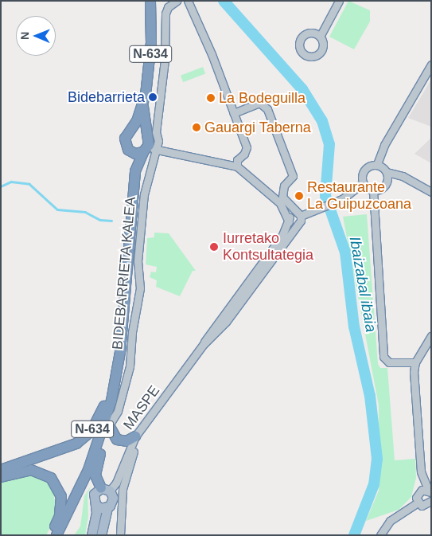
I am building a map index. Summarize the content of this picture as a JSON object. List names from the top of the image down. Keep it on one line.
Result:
{"streets":{"highway":["N-634","BIDEBARRIETA KALEA"],"street":["MASPE"]},"crossings":[["N-634","BIDEBARRIETA KALEA"]],"water":["Ibaizabal ibaia"],"places":["Bidebarrieta","La Bodeguilla","Gauargi Taberna","Restaurante La Guipuzcoana","Iurretako Kontsultategia"],"north":"left"}
